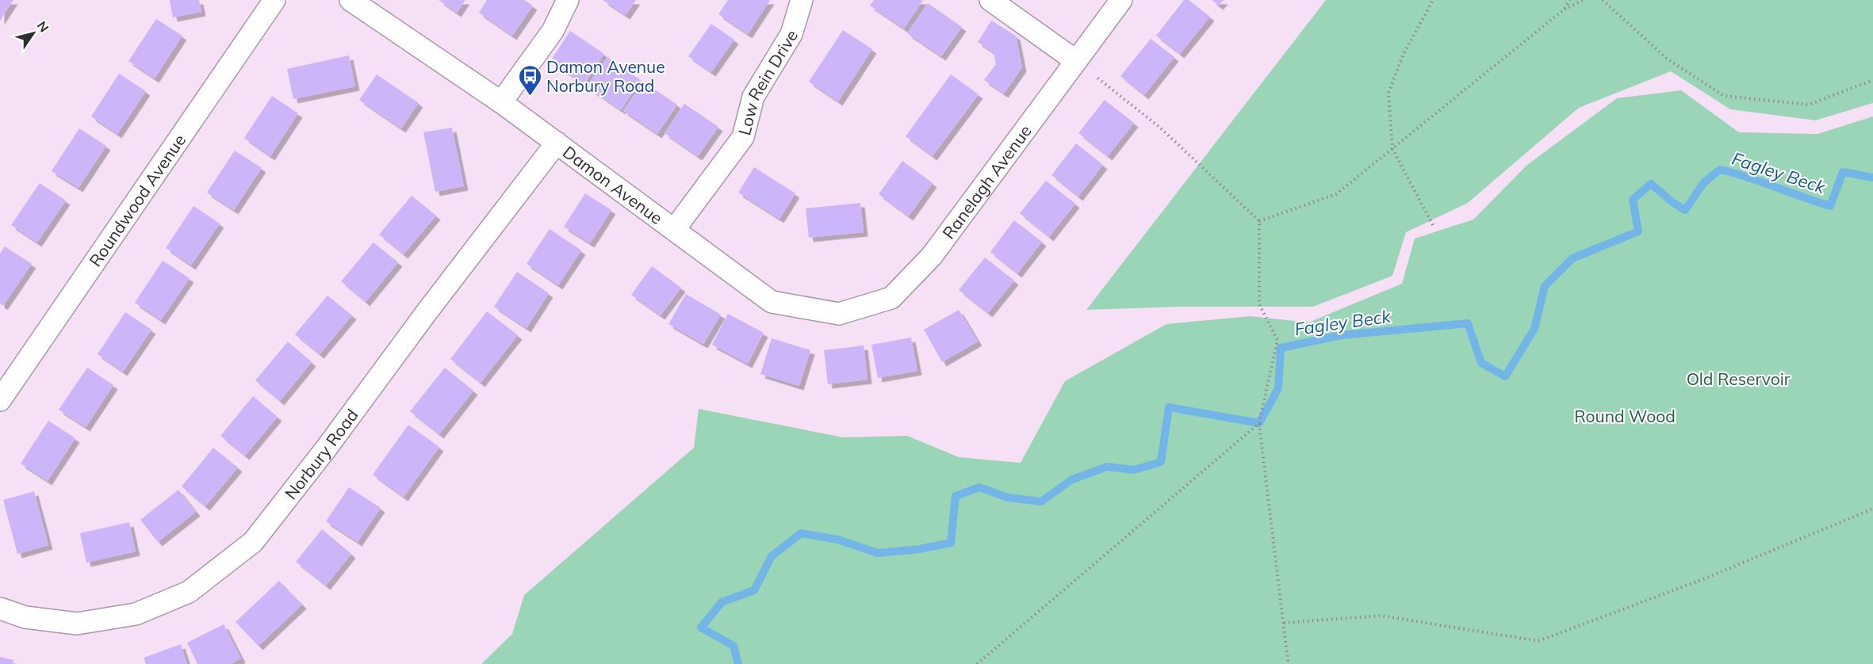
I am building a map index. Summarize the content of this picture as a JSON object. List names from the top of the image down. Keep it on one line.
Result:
{"streets":{"street":["Low Rein Drive","Ranelagh Avenue","Damon Avenue","Roundwood Avenue","Norbury Road"]},"crossings":[["Low Rein Drive","Damon Avenue"],["Ranelagh Avenue","Damon Avenue"],["Damon Avenue","Norbury Road"]],"water":["Fagley Beck"],"parks":["Old Reservoir","Round Wood"],"places":{"bus stop":["Damon Avenue Norbury Road"]},"north":"top right"}
